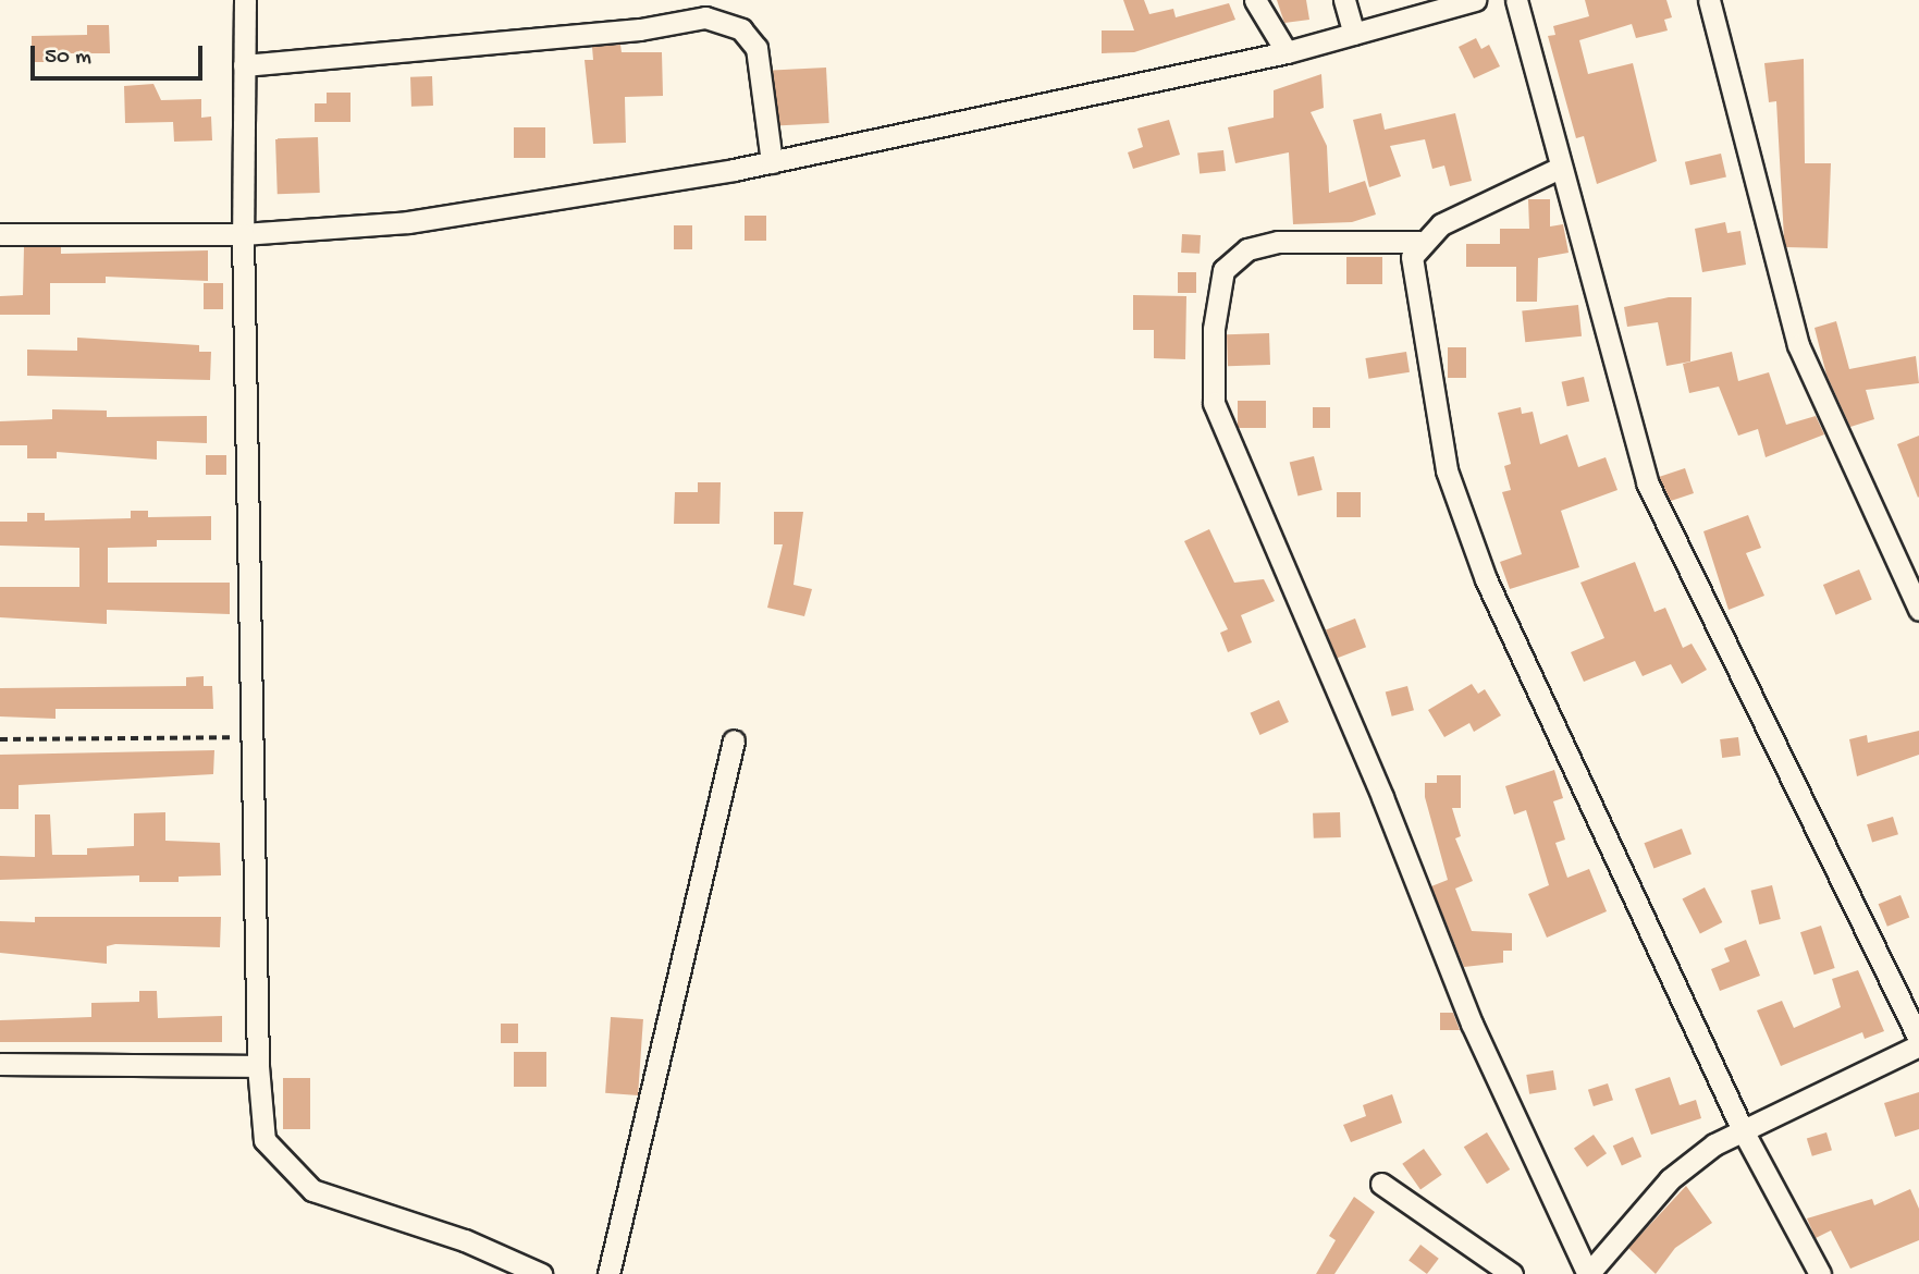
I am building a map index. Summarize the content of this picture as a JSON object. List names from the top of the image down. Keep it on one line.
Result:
{"scale_bar":"50 m"}
